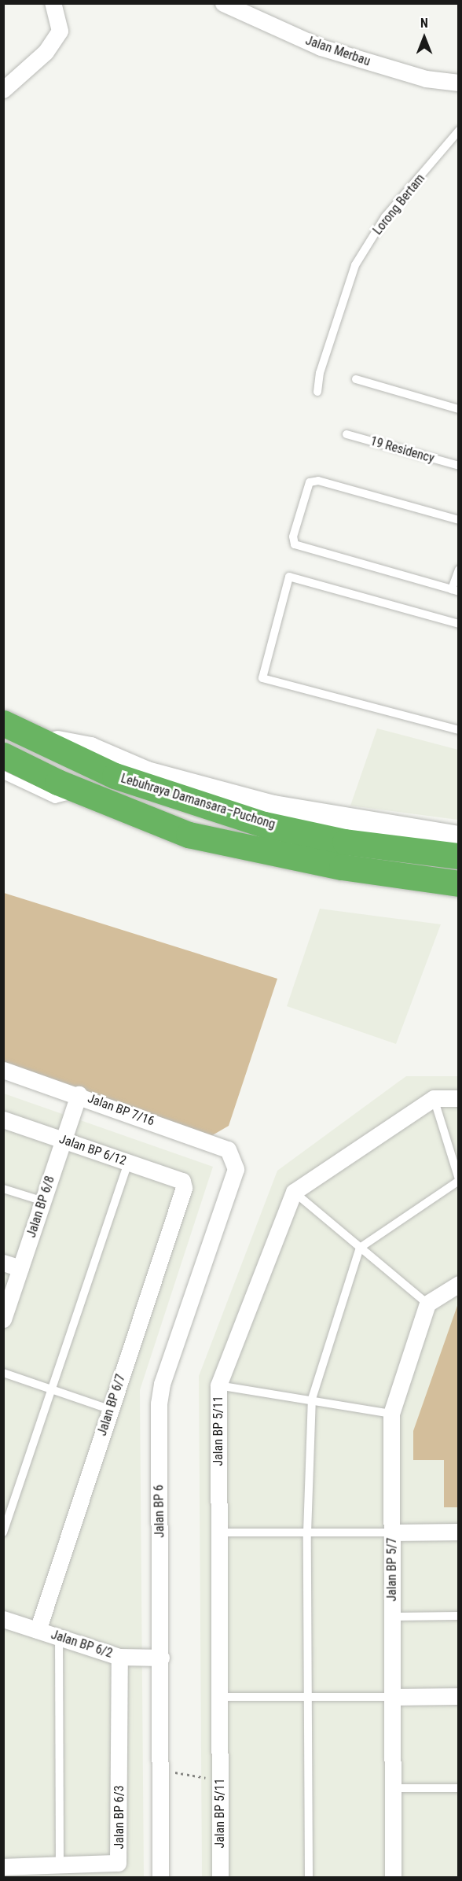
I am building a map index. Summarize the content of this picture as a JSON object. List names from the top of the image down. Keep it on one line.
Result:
{"streets":{"highway":["Lebuhraya Damansara–Puchong"],"street":["Jalan Merbau","Jalan BP 7/16","Jalan BP 6/12","Jalan BP 6/8","Jalan BP 6/7","Jalan BP 5/11","Jalan BP 6","Jalan BP 5/7","Jalan BP 6/2","Jalan BP 6/3"],"lane":["Lorong Bertam","19 Residency"]},"crossings":[["Jalan BP 7/16","Jalan BP 6/8"],["Jalan BP 7/16","Jalan BP 6"],["Jalan BP 6/12","Jalan BP 6/8"],["Jalan BP 6/12","Jalan BP 6/7"],["Jalan BP 6/7","Jalan BP 6/2"],["Jalan BP 6","Jalan BP 6/2"],["Jalan BP 6/2","Jalan BP 6/3"]],"north":"top"}
